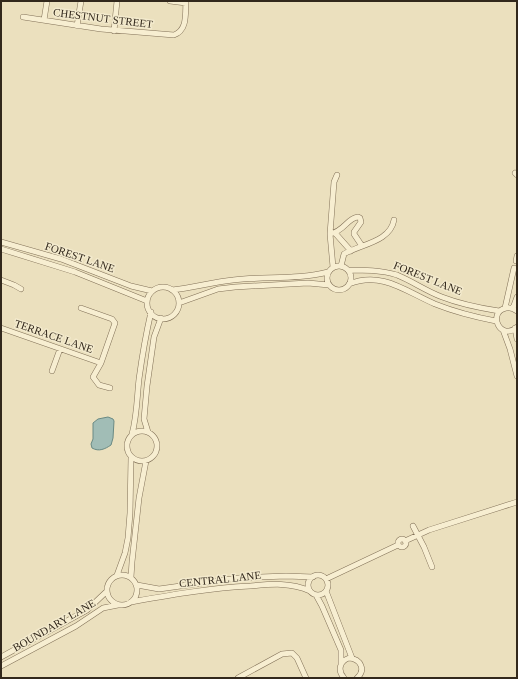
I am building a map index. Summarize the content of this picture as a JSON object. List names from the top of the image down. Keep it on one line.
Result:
{"streets":{"street":["CHESTNUT STREET","FOREST LANE","TERRACE LANE","CENTRAL LANE","BOUNDARY LANE"]},"crossings":[["CENTRAL LANE","BOUNDARY LANE"]]}
